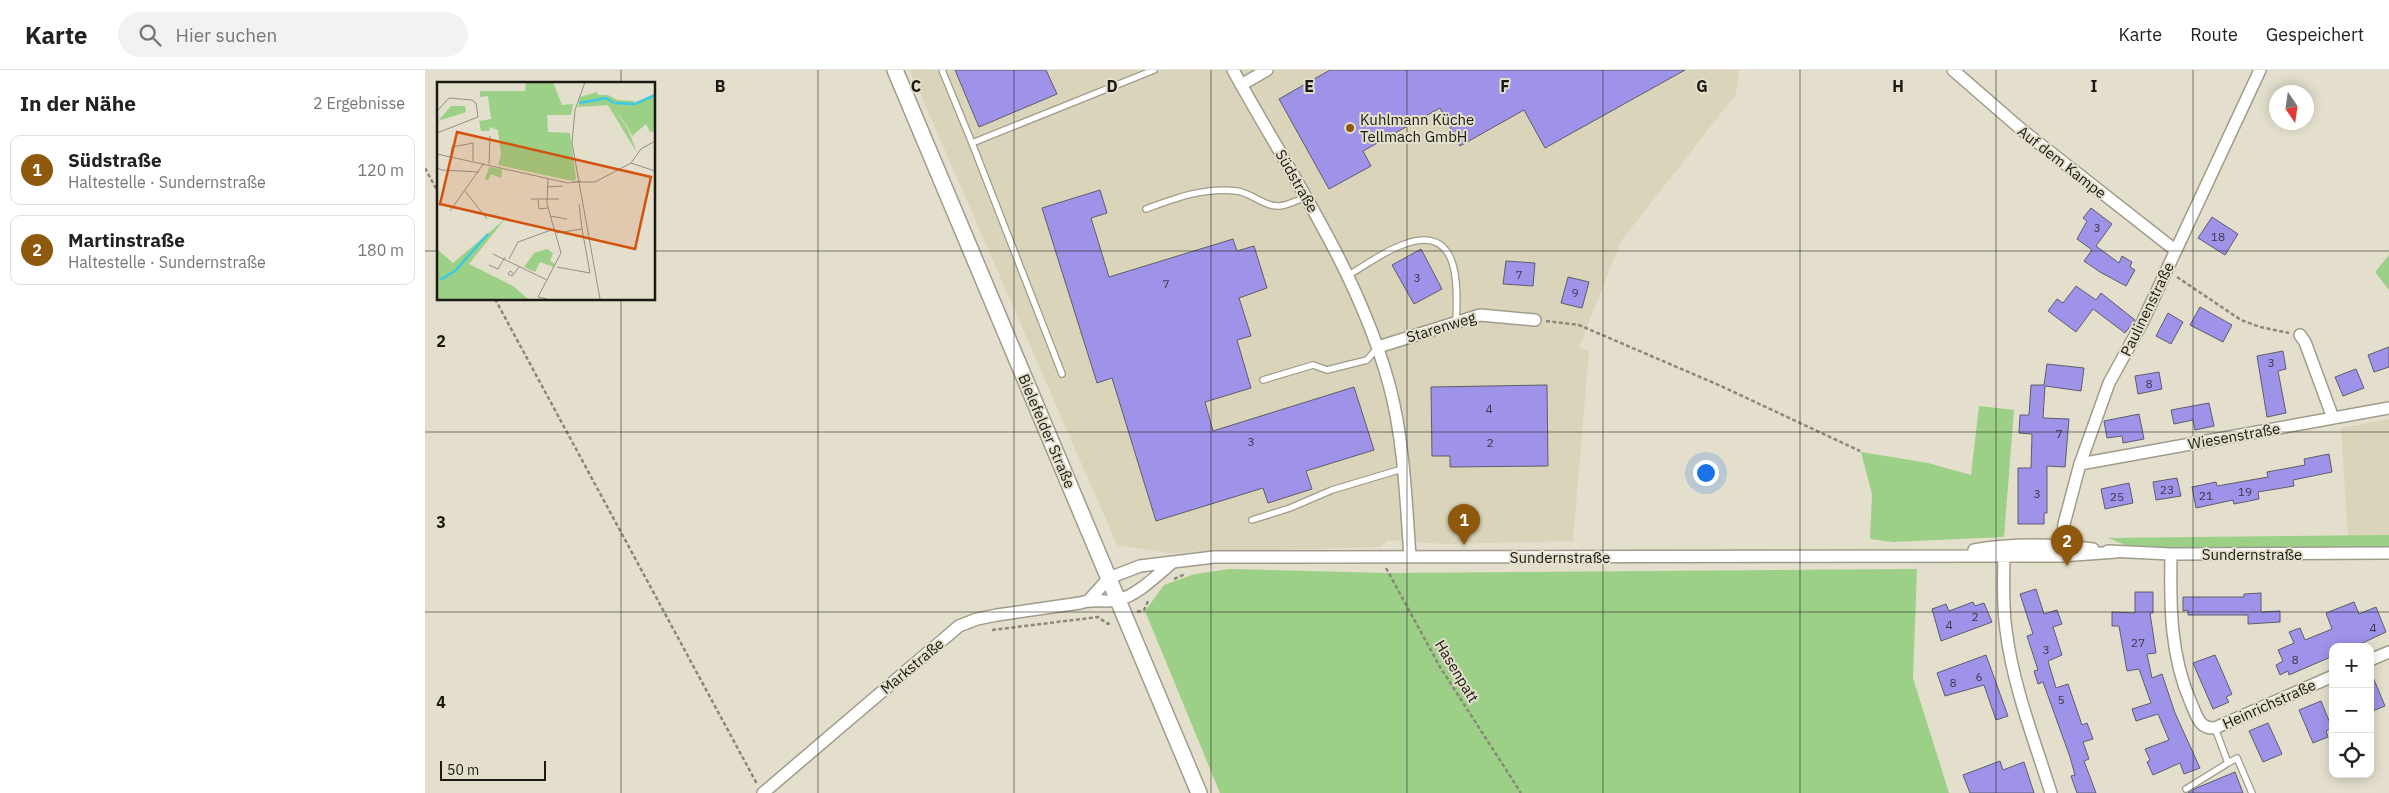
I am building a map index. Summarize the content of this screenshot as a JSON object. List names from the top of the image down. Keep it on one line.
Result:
{"streets":{"main road":["Bielefelder Straße"],"street":["Auf dem Kampe","Südstraße","Paulinenstraße","Starenweg","Wiesenstraße","Sundernstraße","Markstraße","Heinrichstraße"],"path":["Hasenpatt"]},"crossings":[["Auf dem Kampe","Paulinenstraße"],["Südstraße","Starenweg"],["Südstraße","Sundernstraße"],["Paulinenstraße","Wiesenstraße"],["Paulinenstraße","Sundernstraße"],["Bielefelder Straße","Sundernstraße"],["Bielefelder Straße","Markstraße"],["Sundernstraße","Heinrichstraße"]],"places":["Kuhlmann Küche Tellmach GmbH"],"house_numbers":["3","18","7","3","7","9","3","8","4","7","3","2","23","19","3","21","25","2","4","4","27","3","8","6","8","5"],"scale_bar":"50 m","north":"bottom","page":{"header":"Karte","search":"Hier suchen","nav":["Karte","Route","Gespeichert"],"heading":["In der Nähe","2 Ergebnisse"],"list":[{"mark":"1","name":"Südstraße","note":"Haltestelle · Sundernstraße","value":"120 m"},{"mark":"2","name":"Martinstraße","note":"Haltestelle · Sundernstraße","value":"180 m"}],"pins":["1","2"],"map_buttons":["+","−"],"scale":"50 m"},"grid":{"columns":["B","C","D","E","F","G","H","I"],"rows":["2","3","4"]}}
